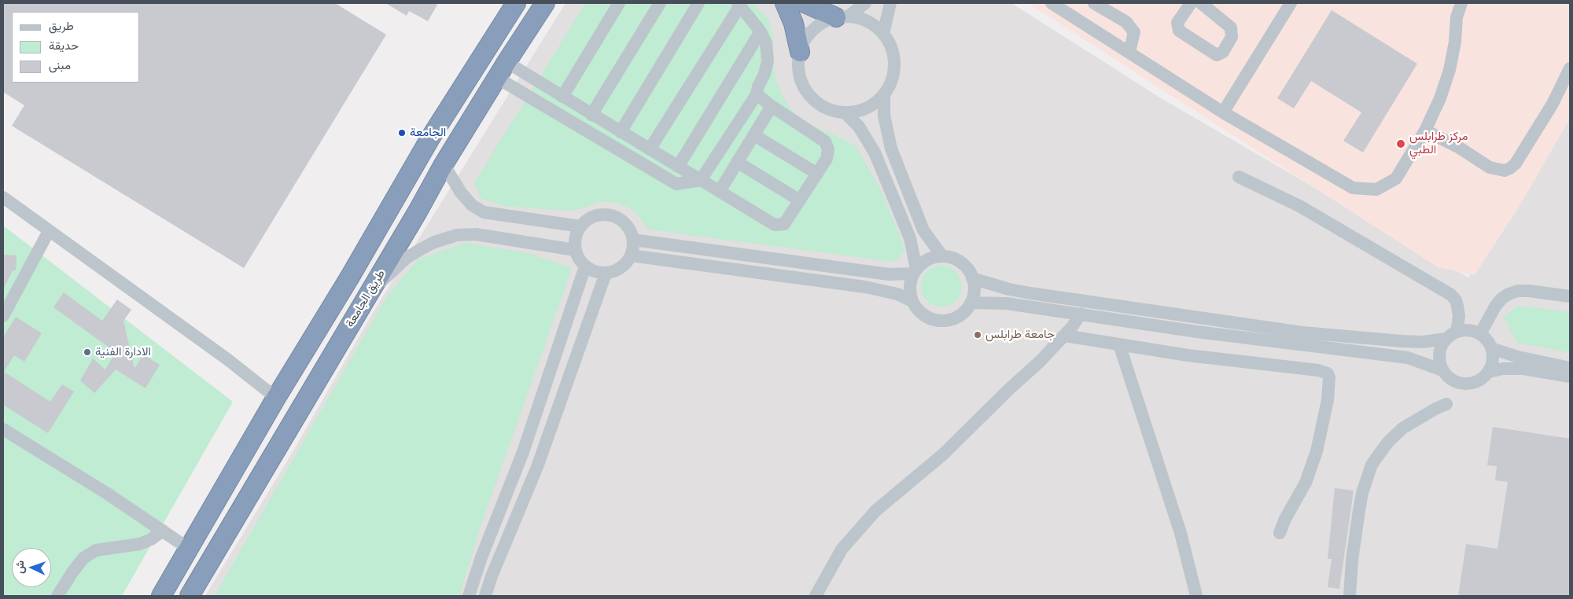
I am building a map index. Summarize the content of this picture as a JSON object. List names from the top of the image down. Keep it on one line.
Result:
{"streets":{"highway":["طريق الجامعة"]},"places":["الجامعة","مركز طرابلس الطبي","جامعة طرابلس","الادارة الفنية"],"legend":["طريق","حديقة","مبنى"],"north":"left"}
